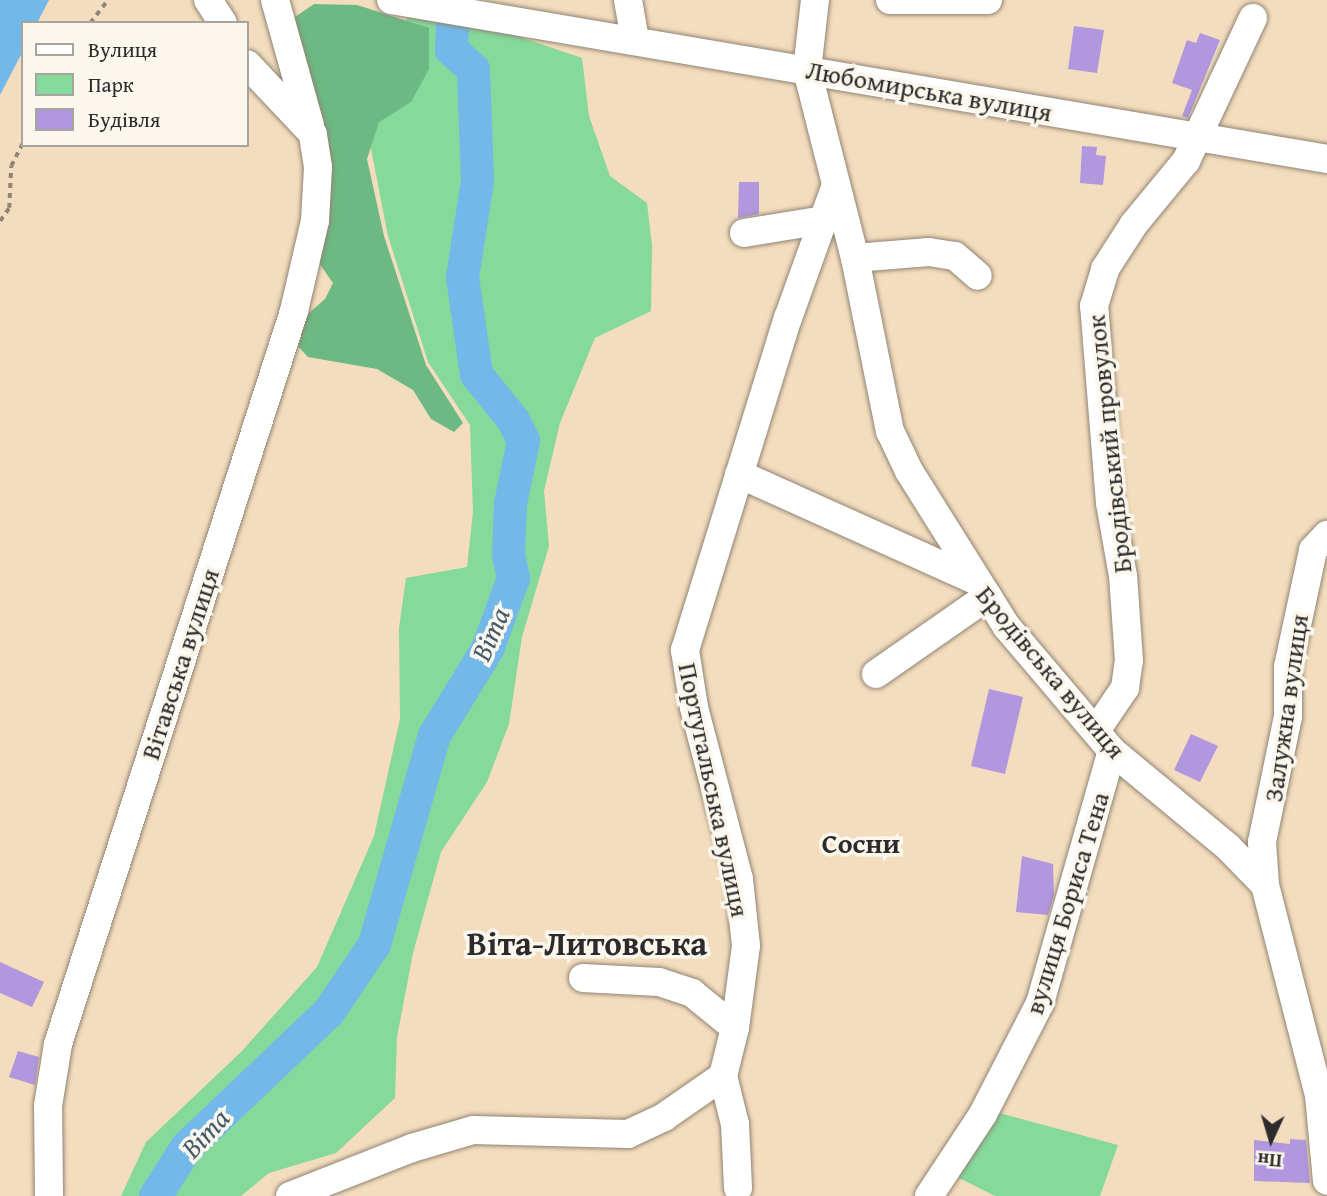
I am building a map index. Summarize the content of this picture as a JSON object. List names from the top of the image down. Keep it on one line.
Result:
{"streets":{"street":["Любомирська вулиця","Бродівський провулок","Вітавська вулиця","Бродівська вулиця","Залужна вулиця","Португальська вулиця","вулиця Бориса Тена"]},"crossings":[["Любомирська вулиця","Бродівський провулок"],["Любомирська вулиця","Бродівська вулиця"],["Бродівський провулок","Бродівська вулиця"],["Бродівський провулок","вулиця Бориса Тена"],["Бродівська вулиця","Залужна вулиця"],["Бродівська вулиця","Португальська вулиця"],["Бродівська вулиця","вулиця Бориса Тена"]],"districts":["Сосни","Віта-Литовська"],"water":["Віта"],"legend":["Вулиця","Парк","Будівля"],"north":"bottom"}
